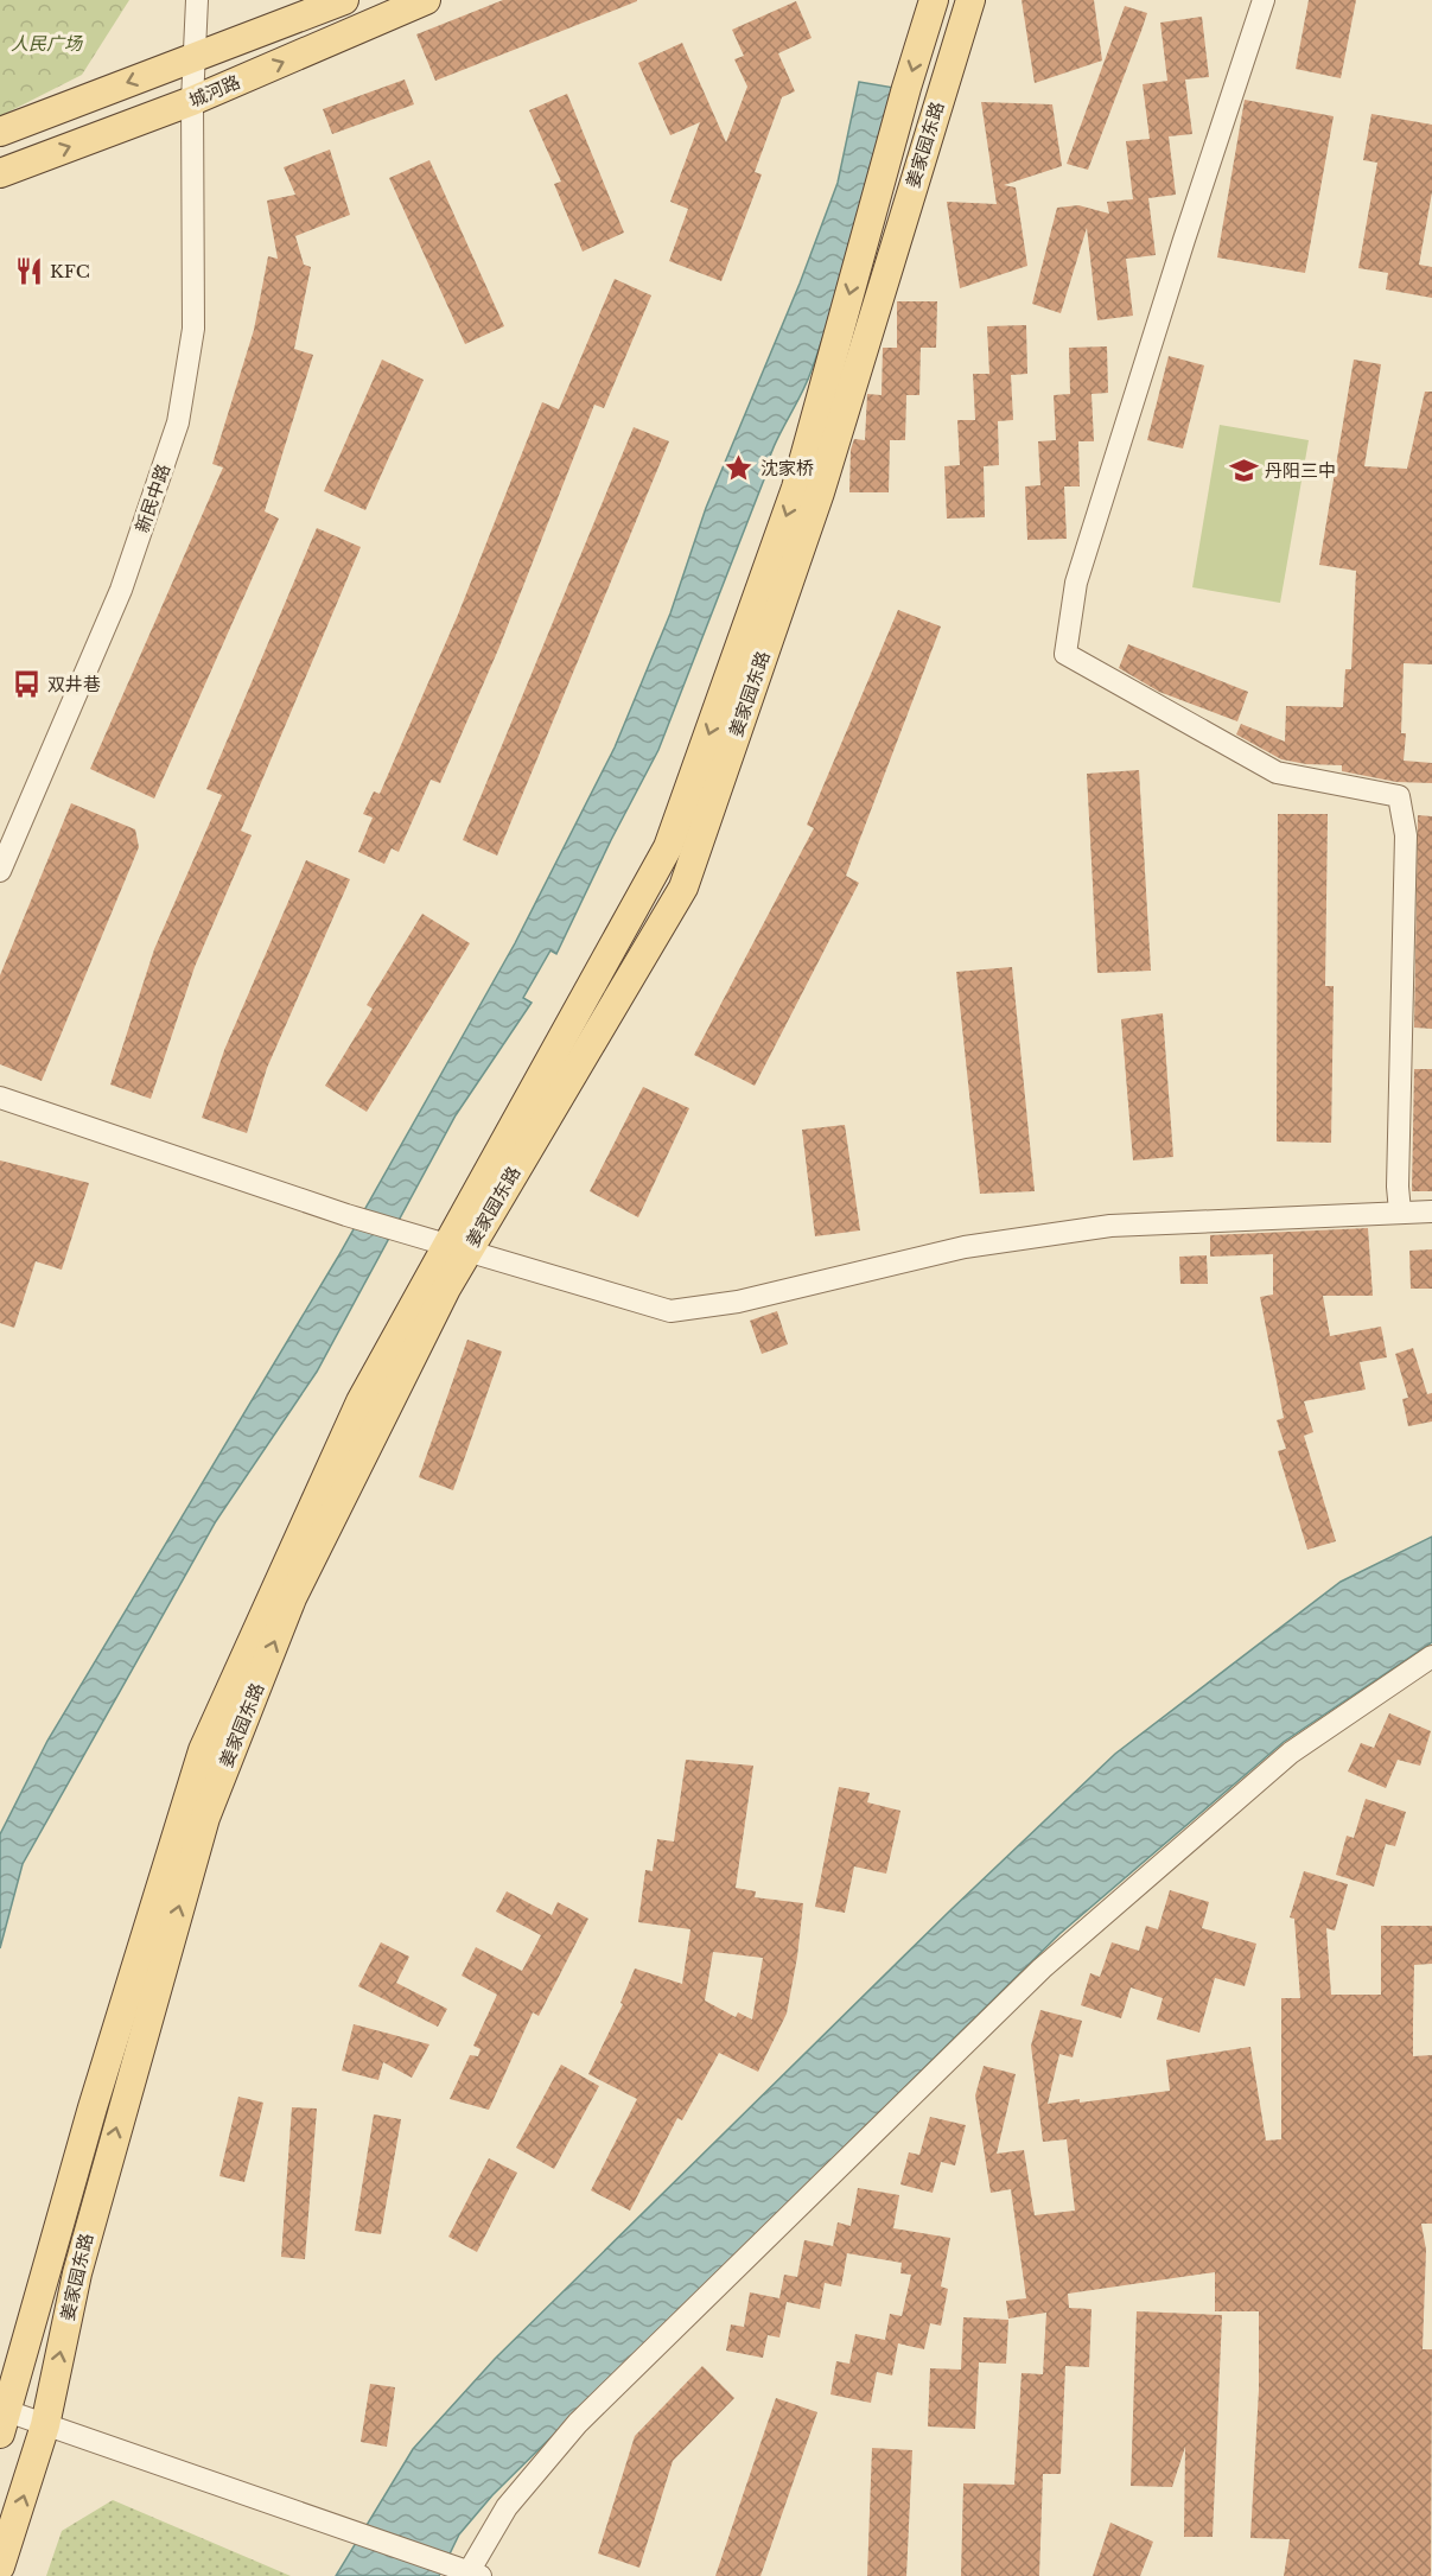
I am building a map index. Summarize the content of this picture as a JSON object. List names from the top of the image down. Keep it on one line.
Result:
{"streets":{"main road":["城河路","姜家园东路"],"street":["新民中路"]},"crossings":[["城河路","新民中路"]],"parks":["人民广场"],"places":{"restaurant":["KFC"],"place":["沈家桥"],"school or university":["丹阳三中"],"bus stop":["双井巷"]}}
